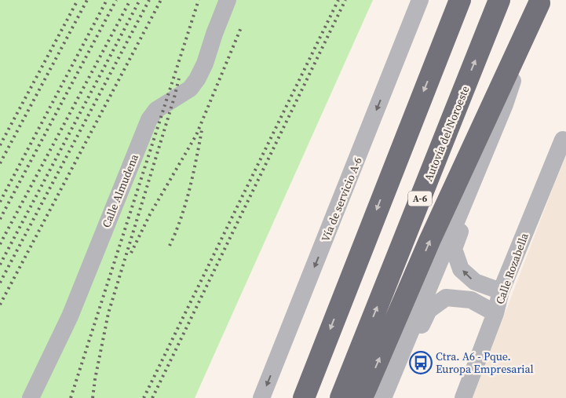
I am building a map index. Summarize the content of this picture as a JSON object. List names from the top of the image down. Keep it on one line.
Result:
{"streets":{"highway":["Autovía del Noroeste","A-6"],"street":["Calle Almudena","Vía de servicio A-6","Calle Rozabella"]},"places":{"bus stop":["Ctra. A6 - Pque. Europa Empresarial"]}}
